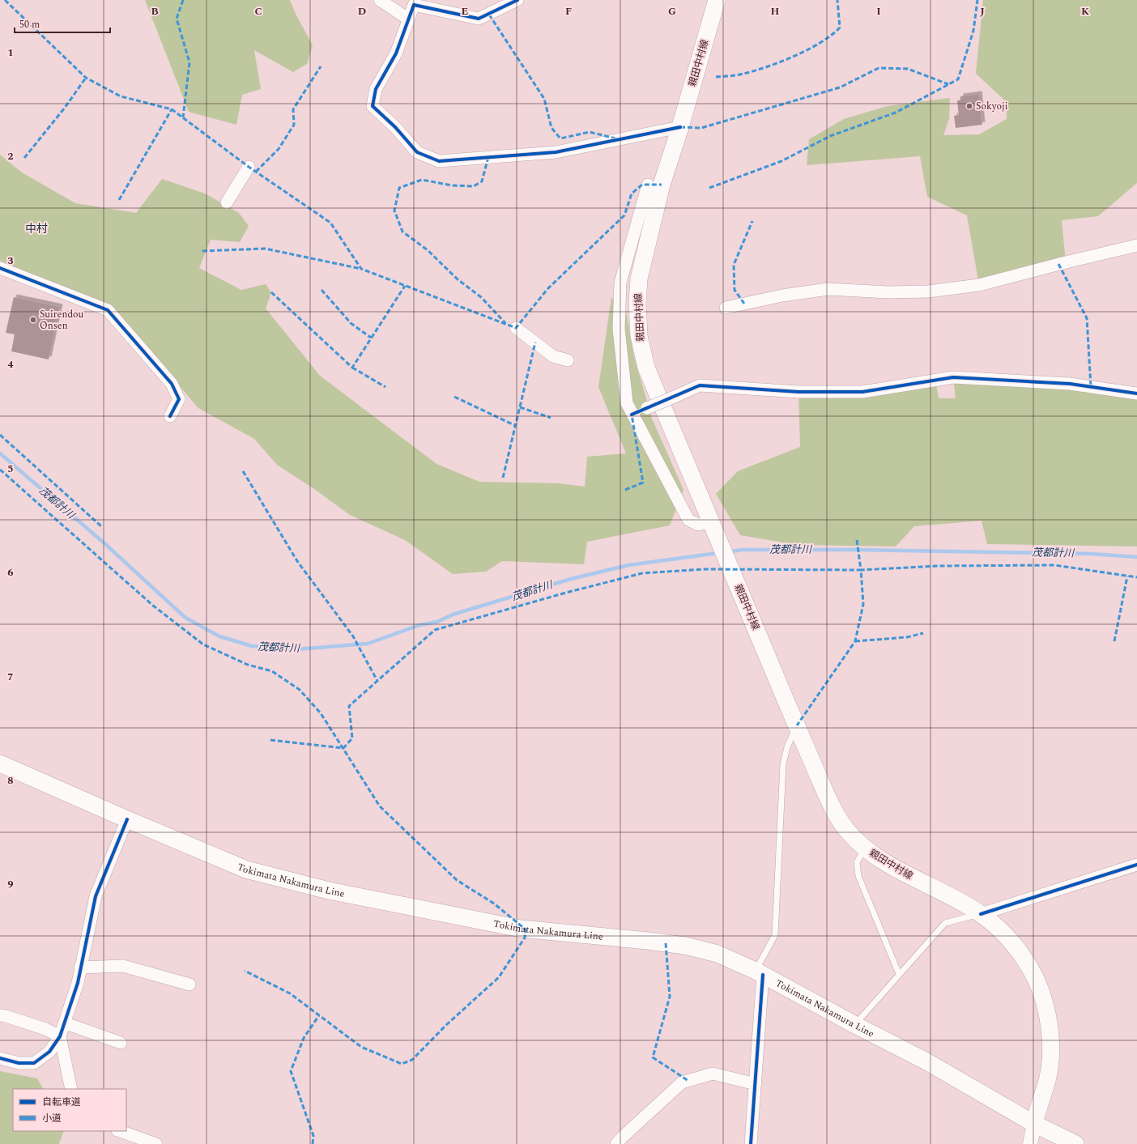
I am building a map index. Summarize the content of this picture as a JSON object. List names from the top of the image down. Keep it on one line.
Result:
{"streets":{"main road":["親田中村線","Tokimata Nakamura Line"]},"crossings":[["親田中村線","Tokimata Nakamura Line"]],"districts":["中村"],"water":["茂都計川"],"places":["Sokyoji","Suirendou Onsen"],"legend":["自転車道","小道"],"scale_bar":"50 m","grid":{"columns":["B","C","D","E","F","G","H","I","J","K"],"rows":["1","2","3","4","5","6","7","8","9"]}}
